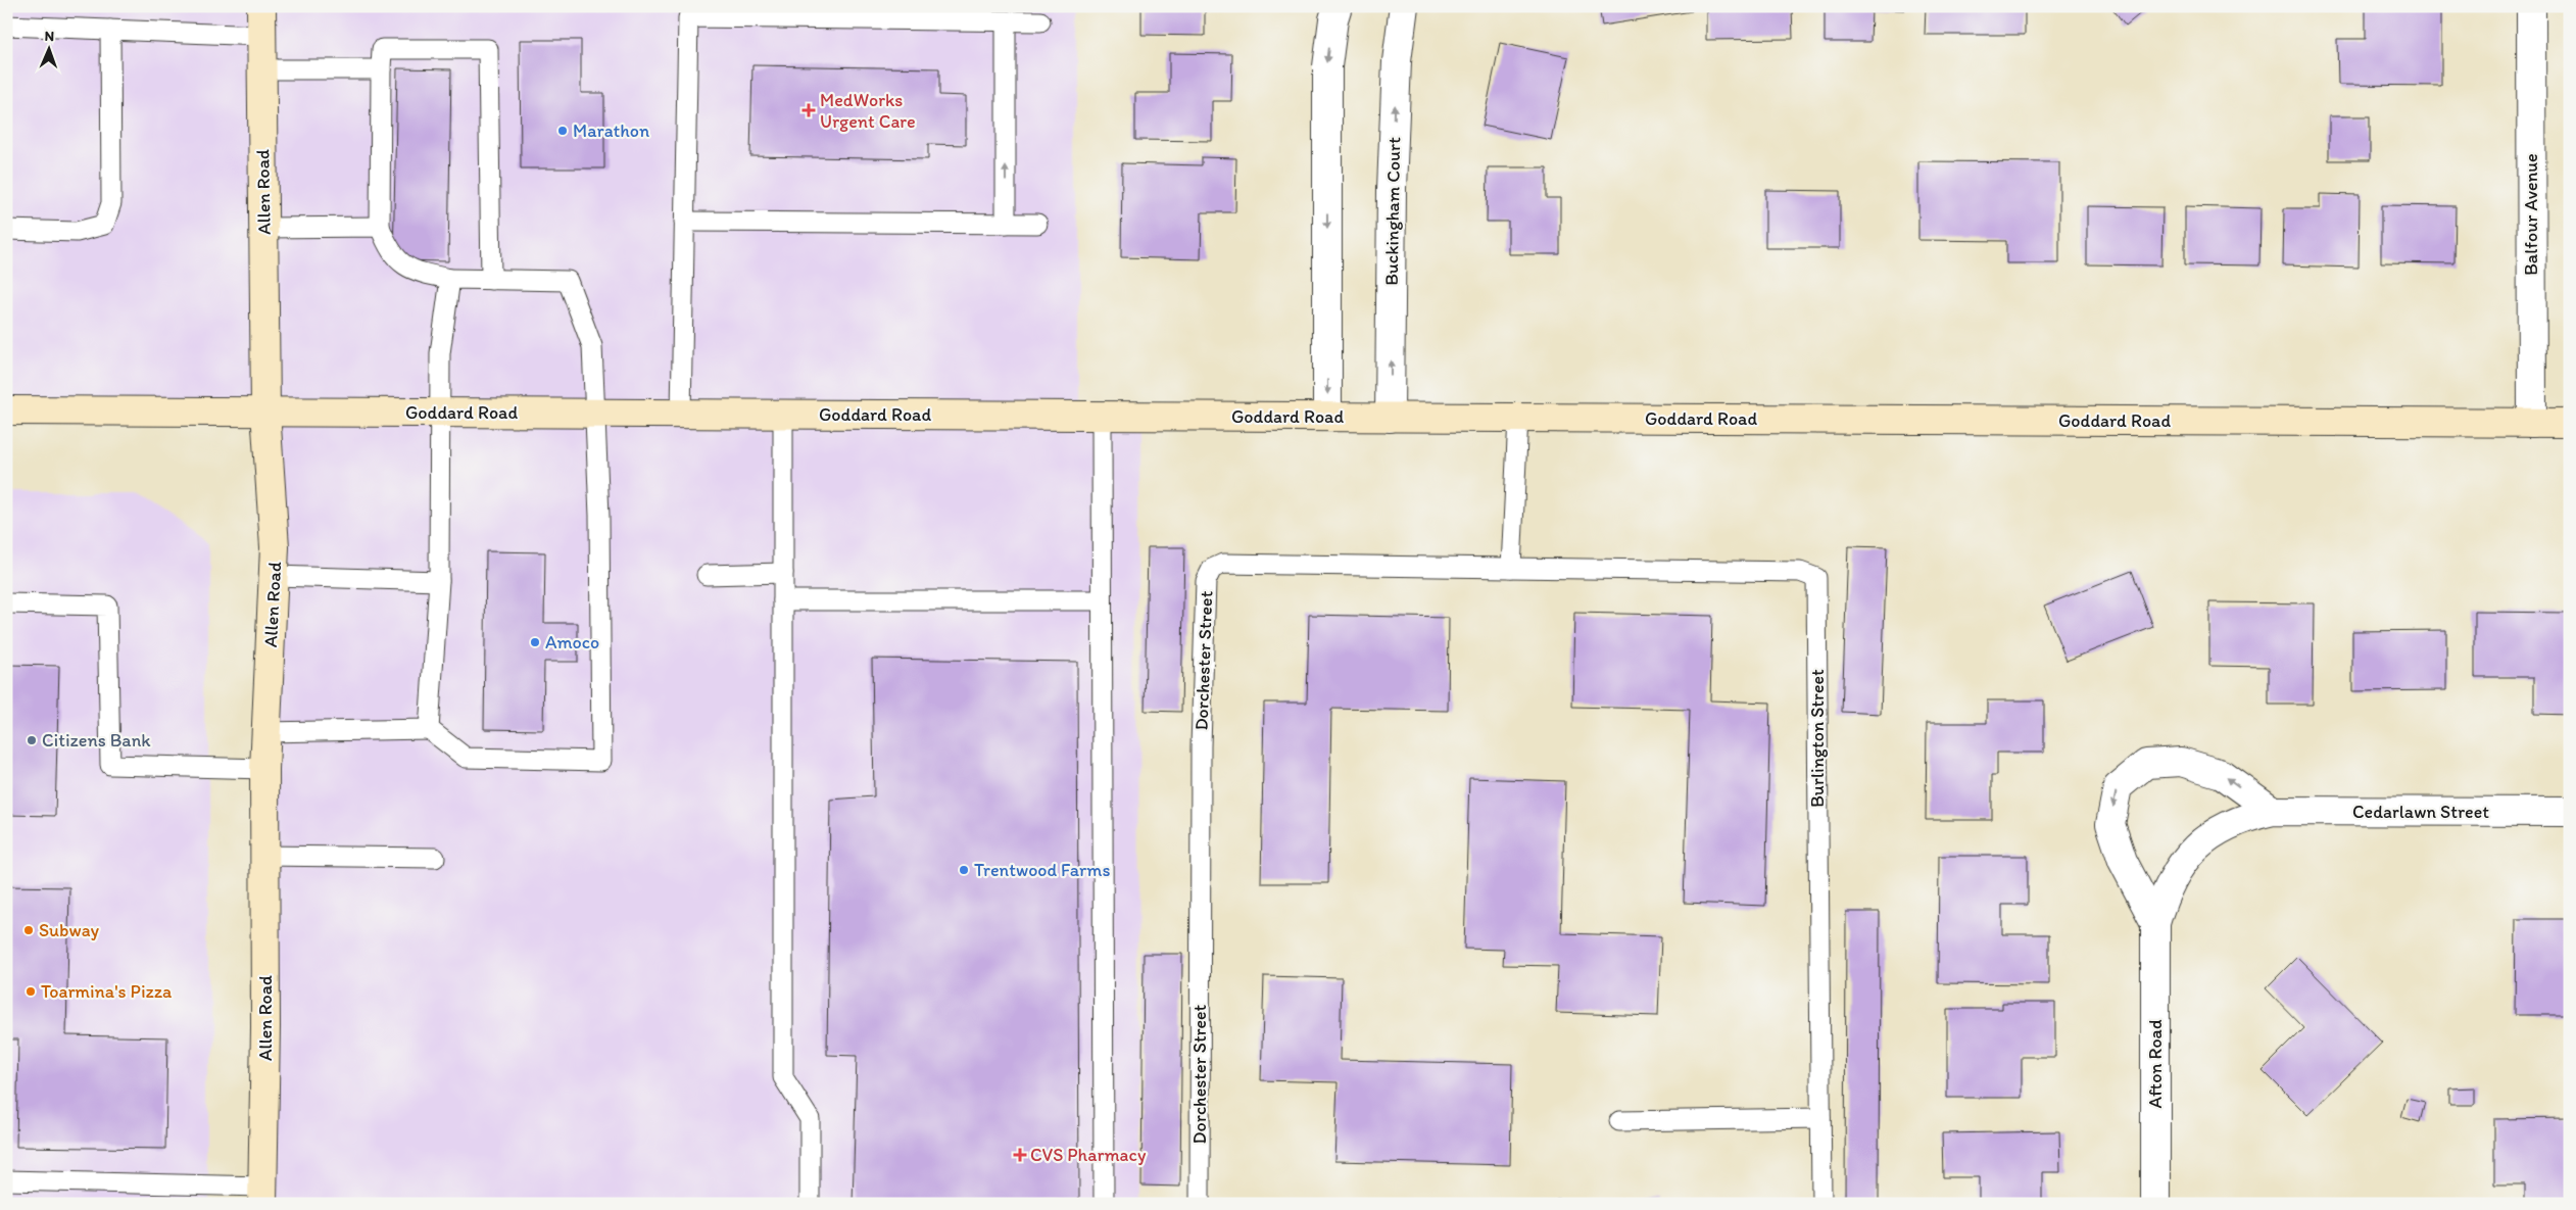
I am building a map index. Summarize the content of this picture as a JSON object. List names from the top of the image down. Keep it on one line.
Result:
{"streets":{"main road":["Allen Road","Goddard Road"],"street":["Buckingham Court","Balfour Avenue","Cedarlawn Street","Afton Road"],"lane":["Dorchester Street","Burlington Street"]},"crossings":[["Allen Road","Goddard Road"],["Buckingham Court","Goddard Road"],["Balfour Avenue","Goddard Road"],["Dorchester Street","Burlington Street"],["Cedarlawn Street","Afton Road"]],"places":{"health":["MedWorks Urgent Care","CVS Pharmacy"],"other":["Marathon","Amoco","Citizens Bank","Trentwood Farms","Subway","Toarmina's Pizza"]},"north":"top"}
